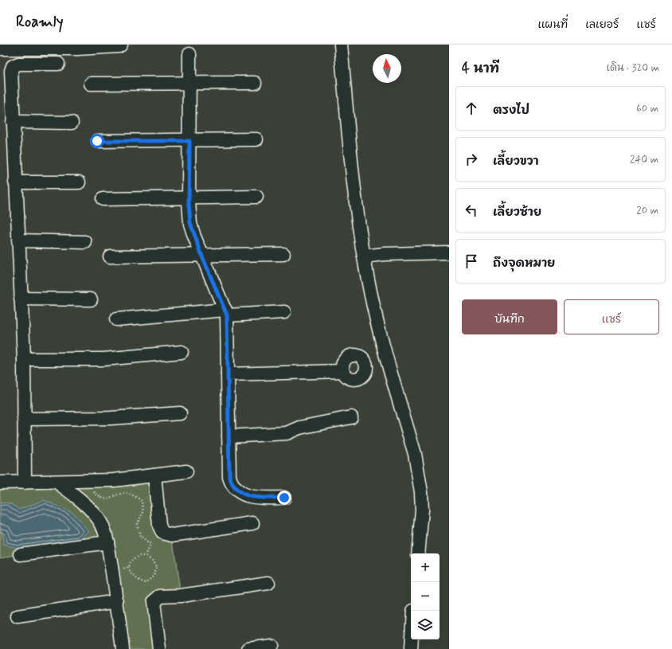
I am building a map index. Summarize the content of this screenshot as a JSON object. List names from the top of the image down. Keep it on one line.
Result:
{"north":"top","page":{"header":"Roamly","nav":["แผนที่","เลเยอร์","แชร์"],"heading":["4 นาที","เดิน · 320 m"],"list":[["ตรงไป","60 m"],["เลี้ยวขวา","240 m"],["เลี้ยวซ้าย","20 m"],"ถึงจุดหมาย"],"buttons":["บันทึก","แชร์"],"map_buttons":["+","−"]}}
